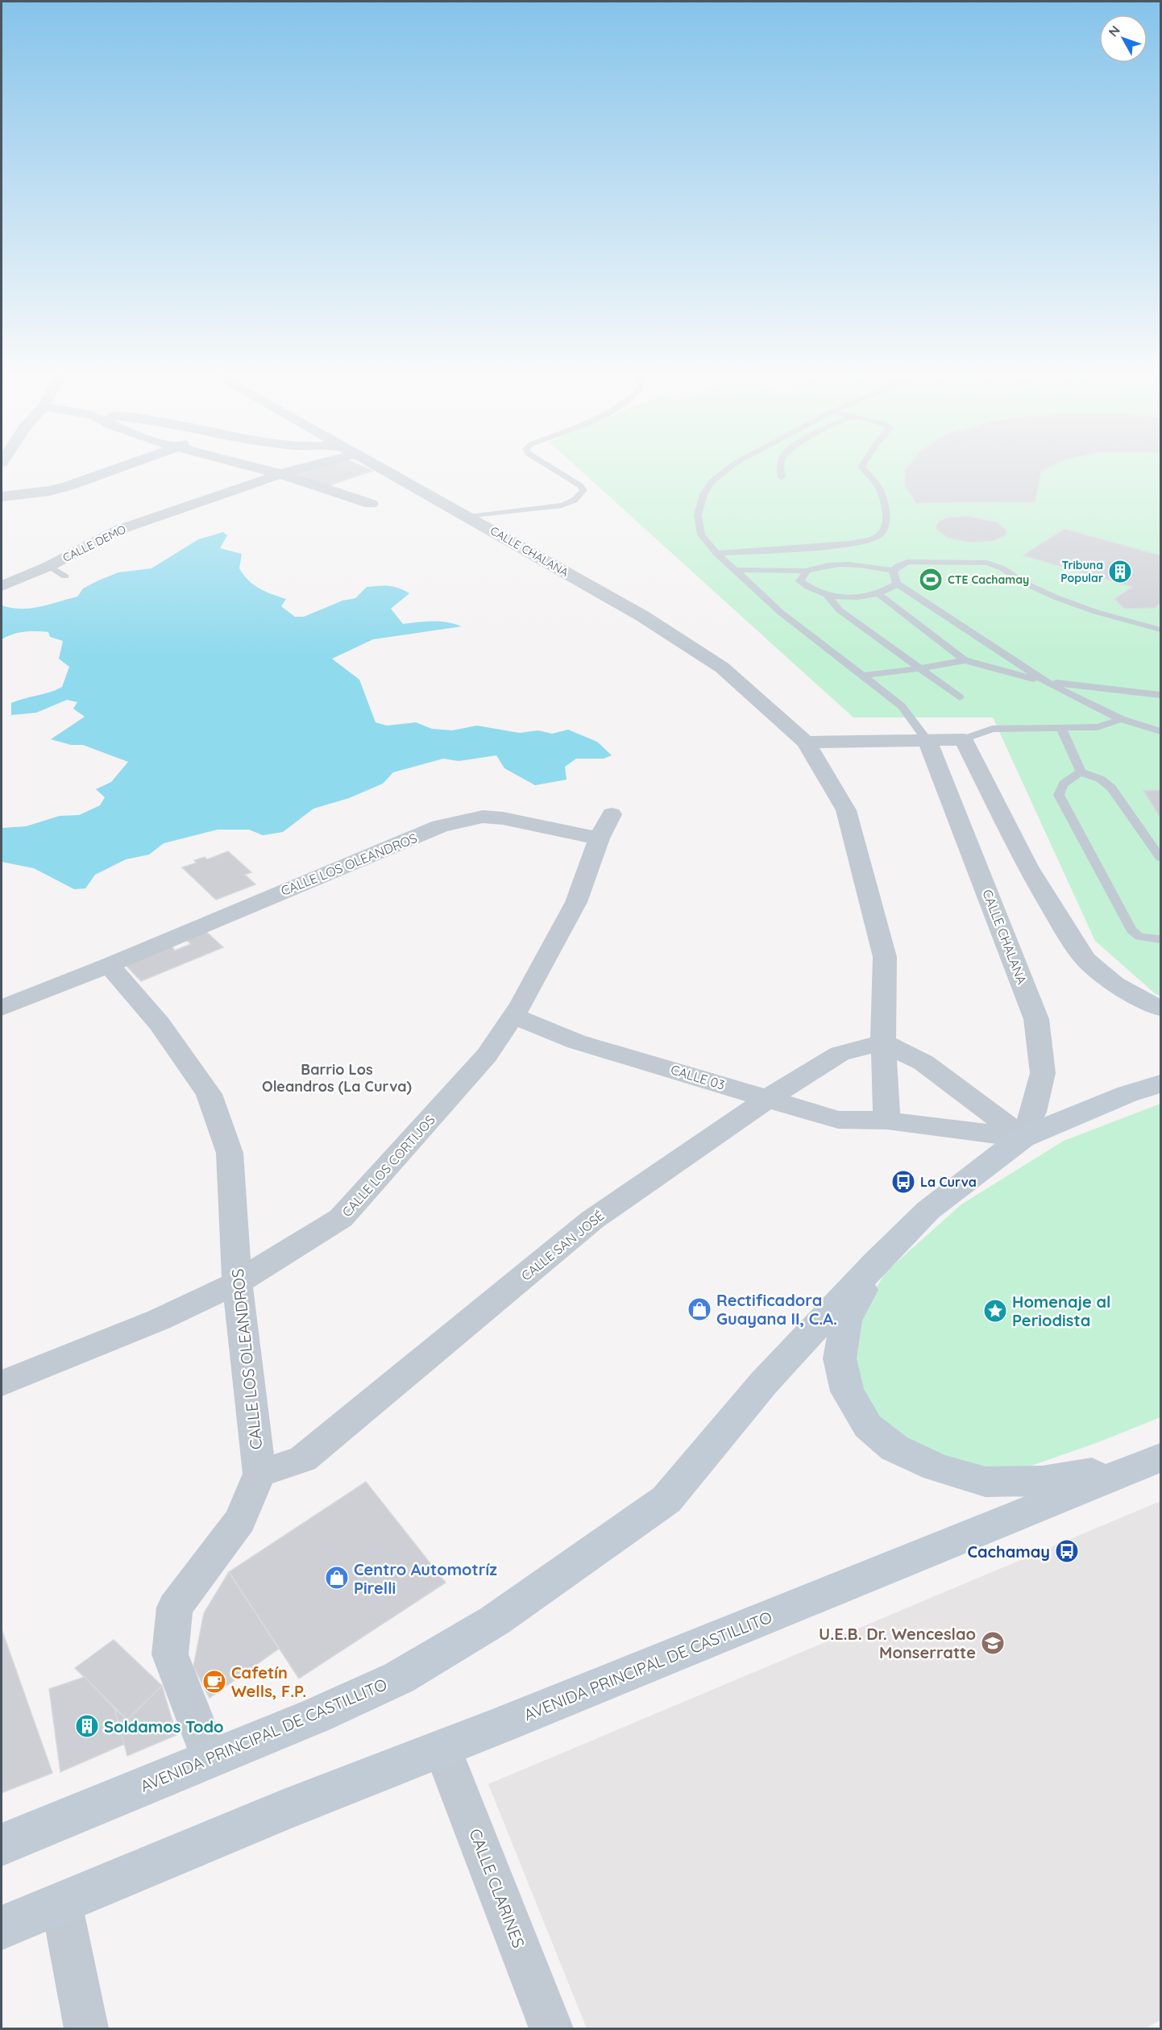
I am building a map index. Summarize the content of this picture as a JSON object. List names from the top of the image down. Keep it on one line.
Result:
{"streets":{"main road":["AVENIDA PRINCIPAL DE CASTILLITO"],"street":["CALLE DEMO","CALLE CHALANA","CALLE LOS OLEANDROS","CALLE 03","CALLE LOS CORTIJOS","CALLE SAN JOSÉ","CALLE CLARINES"]},"crossings":[["CALLE CHALANA","CALLE 03"],["CALLE CHALANA","CALLE SAN JOSÉ"],["CALLE CHALANA","AVENIDA PRINCIPAL DE CASTILLITO"],["CALLE LOS OLEANDROS","CALLE LOS CORTIJOS"],["CALLE LOS OLEANDROS","CALLE SAN JOSÉ"],["CALLE LOS OLEANDROS","AVENIDA PRINCIPAL DE CASTILLITO"],["CALLE 03","CALLE LOS CORTIJOS"],["CALLE 03","CALLE SAN JOSÉ"],["CALLE 03","AVENIDA PRINCIPAL DE CASTILLITO"],["AVENIDA PRINCIPAL DE CASTILLITO","CALLE CLARINES"]],"districts":["Barrio Los Oleandros (La Curva)"],"places":{"building":["Tribuna Popular","Soldamos Todo"],"sports":["CTE Cachamay"],"bus stop":["La Curva","Cachamay"],"shop":["Rectificadora Guayana II, C.A.","Centro Automotríz Pirelli"],"place":["Homenaje al Periodista"],"school or university":["U.E.B. Dr. Wenceslao Monserratte"],"cafe":["Cafetín Wells, F.P."]},"north":"top left"}
